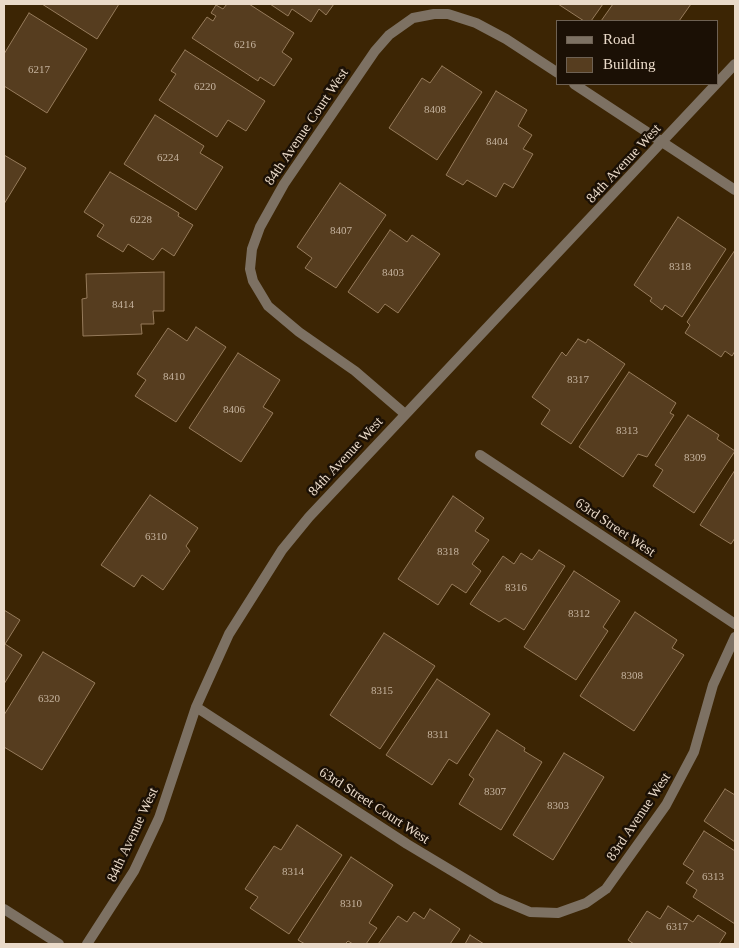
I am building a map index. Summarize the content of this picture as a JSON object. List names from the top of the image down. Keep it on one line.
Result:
{"streets":{"street":["84th Avenue Court West","84th Avenue West","63rd Street West","63rd Street Court West","83rd Avenue West"]},"crossings":[["84th Avenue Court West","84th Avenue West"],["84th Avenue West","63rd Street Court West"],["63rd Street Court West","83rd Avenue West"]],"house_numbers":["6216","6217","6220","8408","8404","6224","6228","8407","8318","8403","8414","8410","8317","8406","8313","8309","6310","8318","8316","8312","8308","8315","6320","8311","8307","8303","8314","6313","8310","6317"],"legend":["Road","Building"]}
